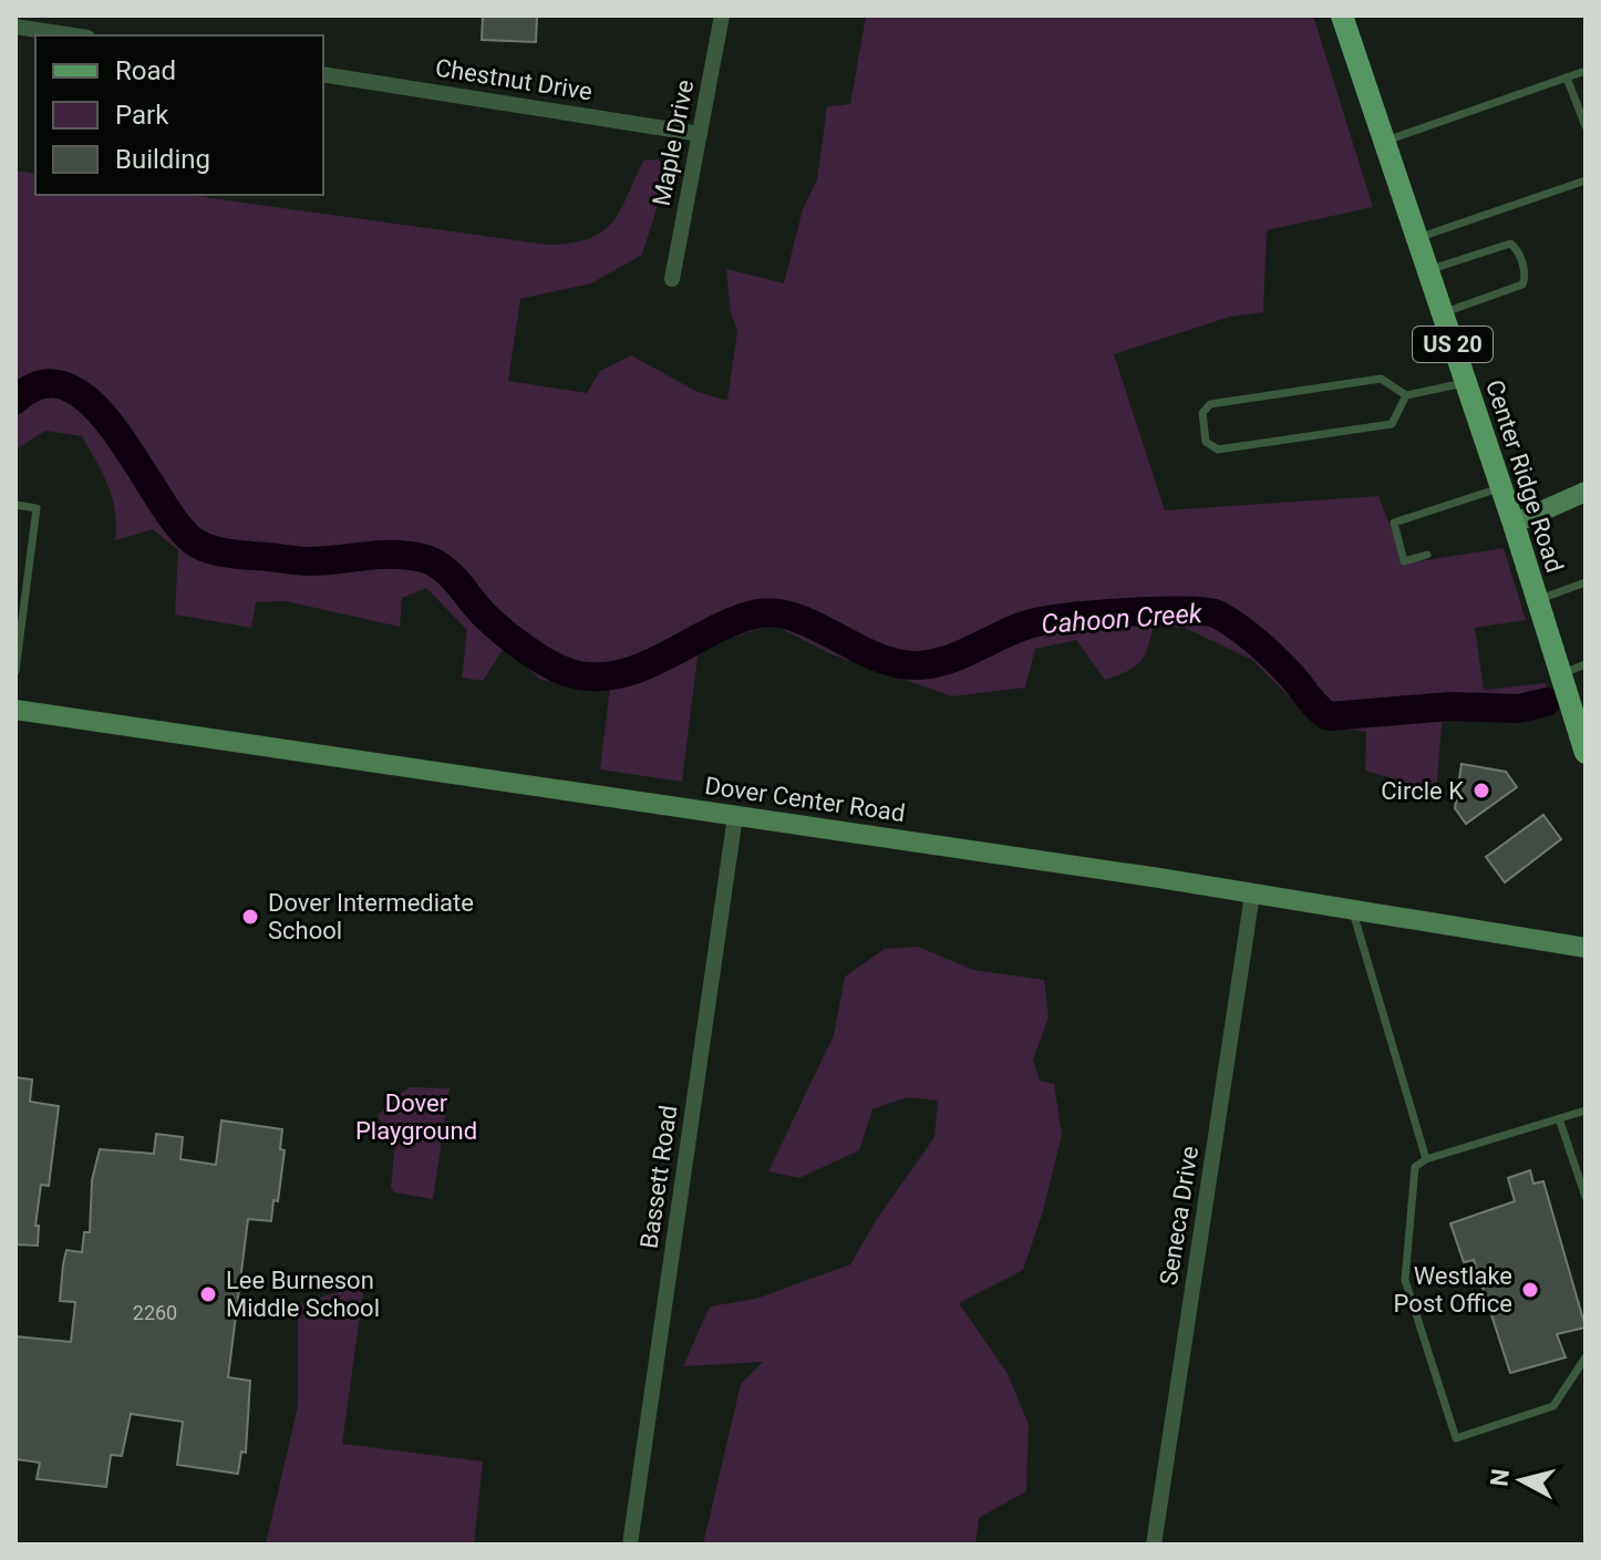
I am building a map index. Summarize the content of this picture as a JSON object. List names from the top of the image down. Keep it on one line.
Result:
{"streets":{"main road":["US 20","Center Ridge Road"],"street":["Chestnut Drive","Maple Drive","Dover Center Road","Bassett Road","Seneca Drive"]},"crossings":[["Chestnut Drive","Maple Drive"],["Dover Center Road","Bassett Road"],["Dover Center Road","Seneca Drive"]],"water":["Cahoon Creek"],"parks":["Dover Playground"],"places":["Circle K","Dover Intermediate School","Westlake Post Office","Lee Burneson Middle School"],"house_numbers":["2260"],"legend":["Road","Park","Building"],"north":"left"}
